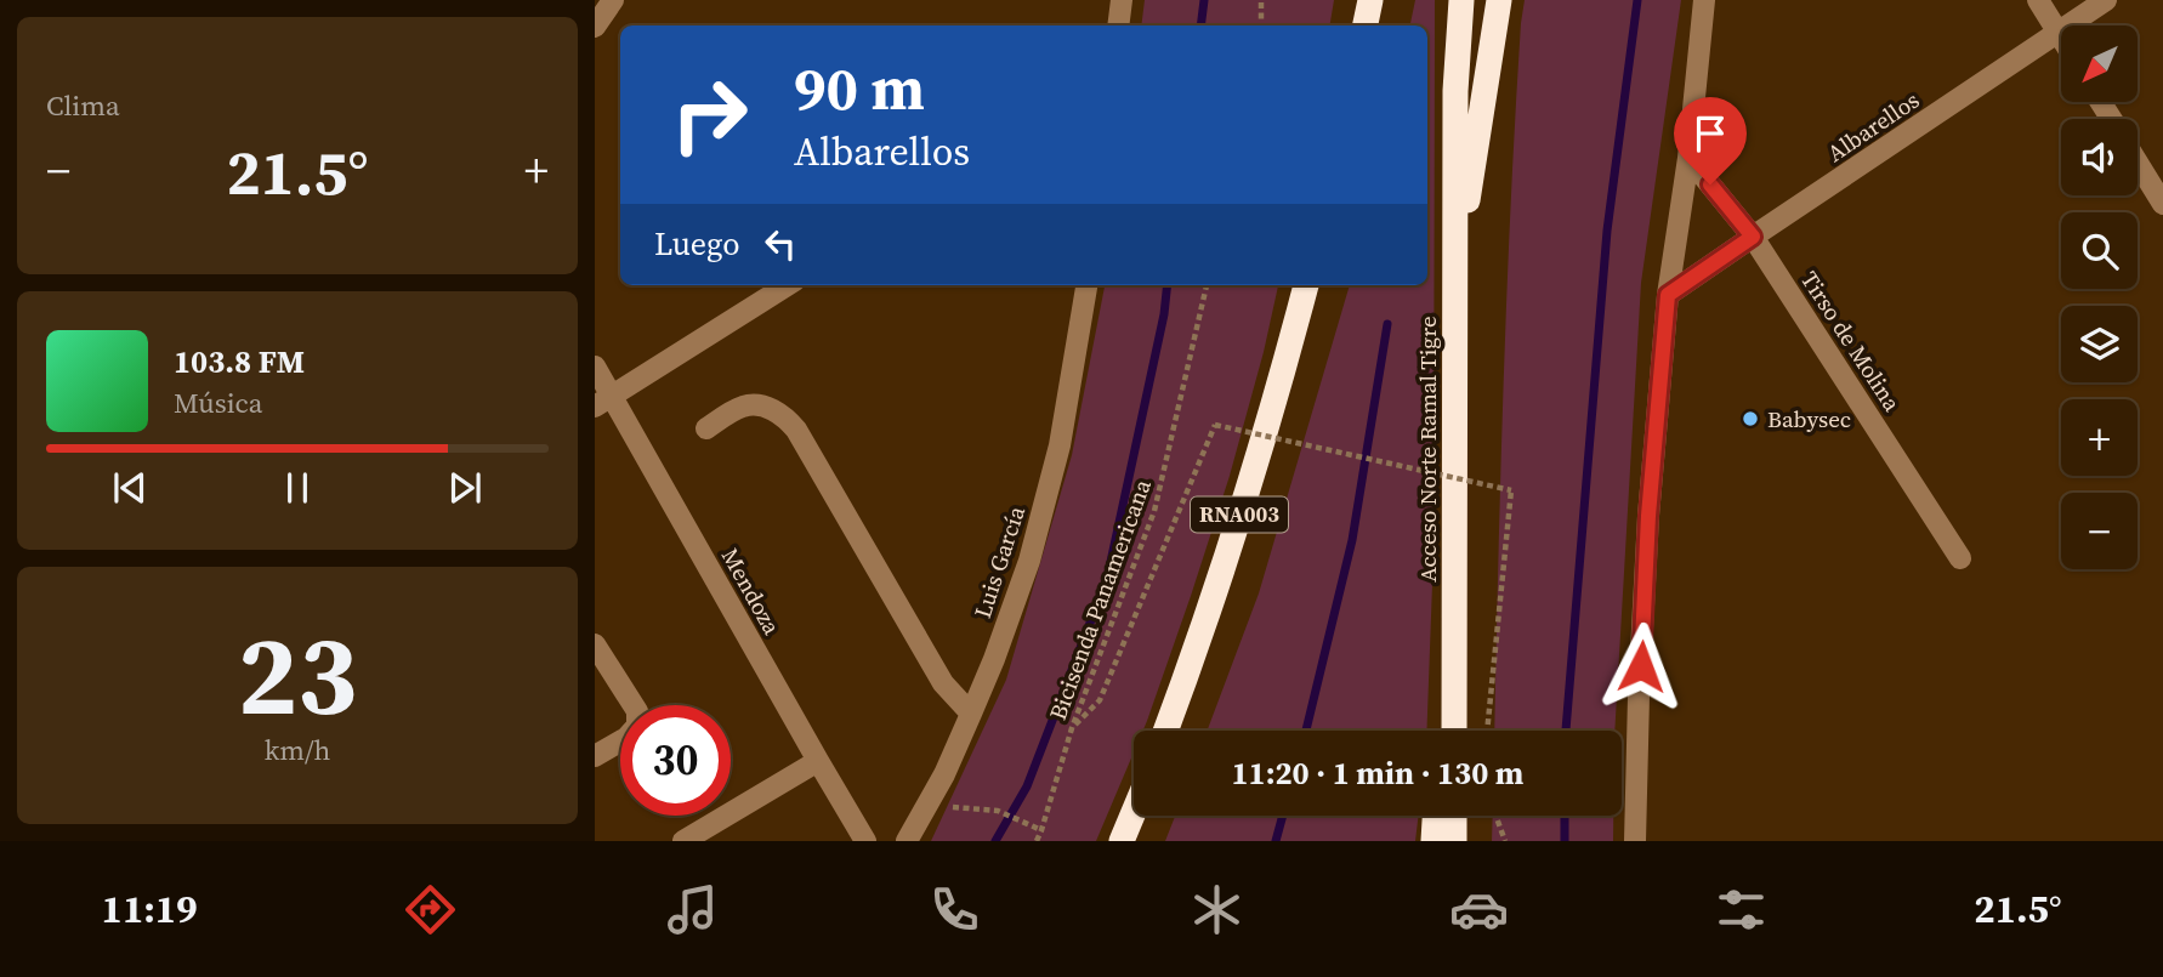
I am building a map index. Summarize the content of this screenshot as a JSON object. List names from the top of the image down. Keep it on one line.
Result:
{"streets":{"highway":["Acceso Norte Ramal Tigre","RNA003"],"street":["Albarellos","Tirso de Molina","Luis García","Mendoza"],"path":["Bicisenda Panamericana"]},"crossings":[["Albarellos","Tirso de Molina"]],"places":["Babysec"],"north":"bottom left","page":{"tile":["Clima",["23","km/h"]],"map_buttons":["+","−"],"turn":["90 m","Albarellos"],"heat":["−","21.5°","+"],"then":"Luego","song":["103.8 FM","Música"],"limit":"30","trip":"11:20 · 1 min · 130 m","tabs":["11:19","21.5°"]}}
